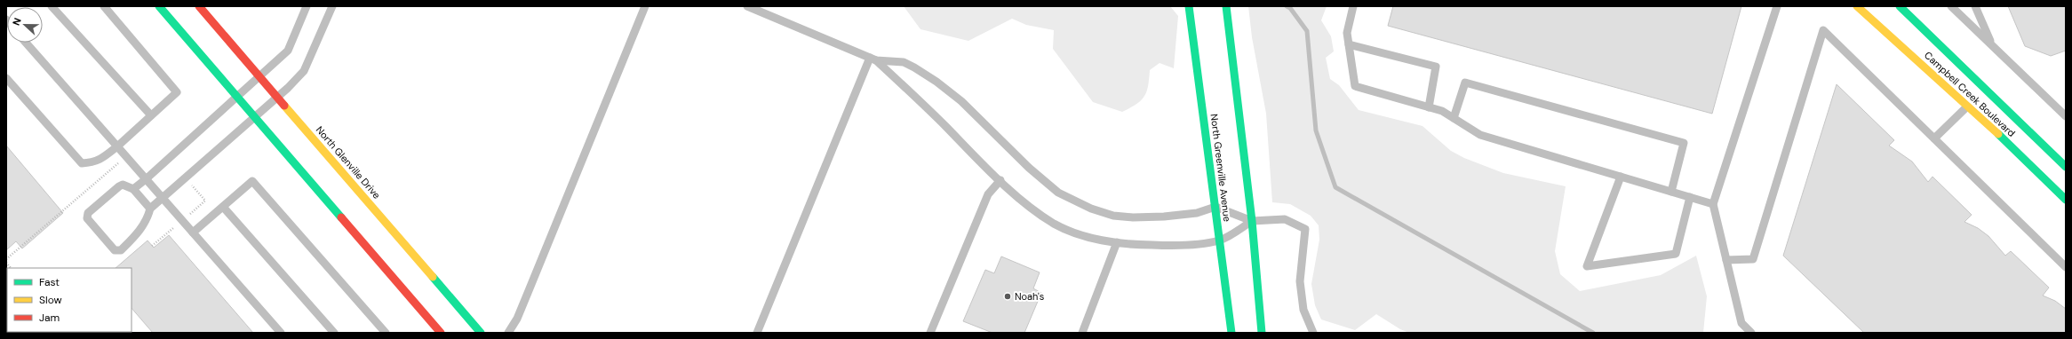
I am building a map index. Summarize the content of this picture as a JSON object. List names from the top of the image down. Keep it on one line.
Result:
{"streets":{"street":["Campbell Creek Boulevard","North Glenville Drive","North Greenville Avenue"]},"places":["Noah's"],"legend":["Fast","Slow","Jam"],"north":"left"}
